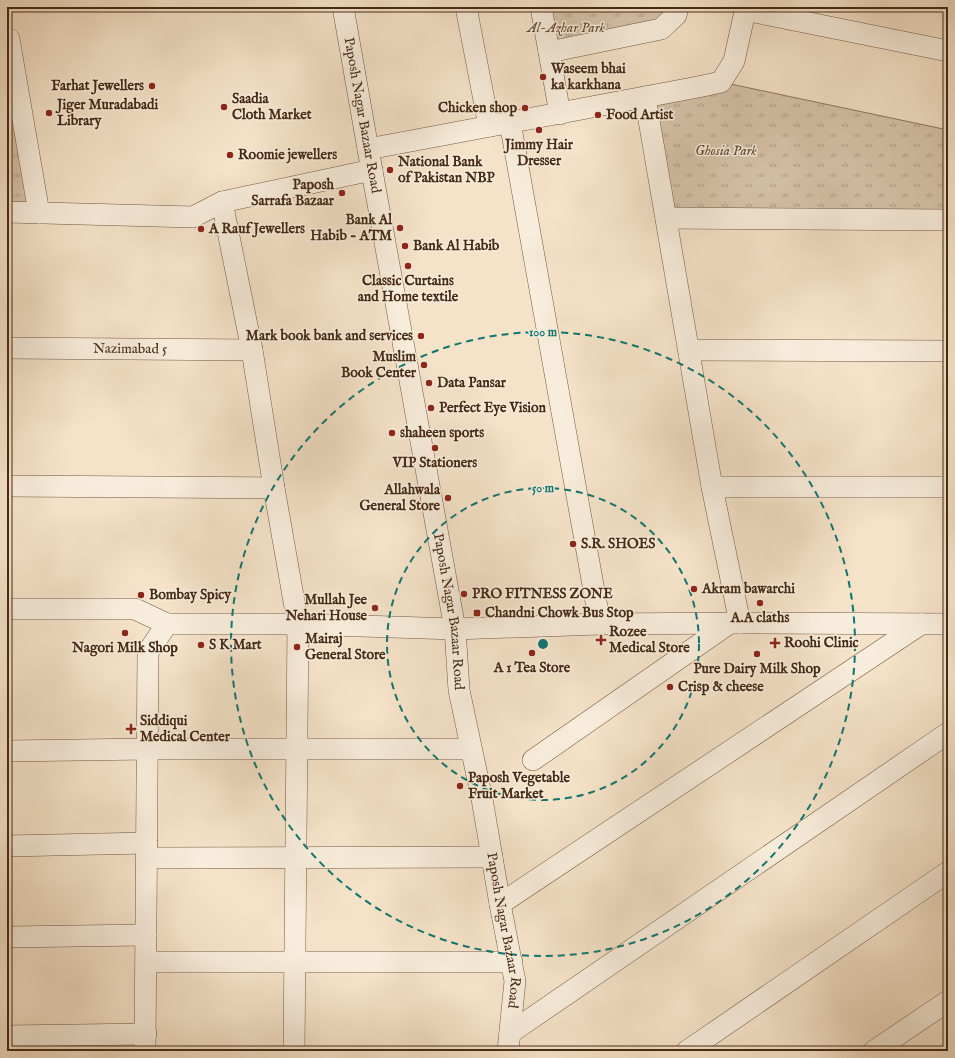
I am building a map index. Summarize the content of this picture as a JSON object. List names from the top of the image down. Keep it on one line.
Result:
{"streets":{"street":["Paposh Nagar Bazaar Road","Nazimabad 5"]},"parks":["Al-Azhar Park","Ghosia Park"],"places":{"other":["Waseem bhai ka karkhana","Farhat Jewellers","Saadia Cloth Market","Chicken shop","Jiger Muradabadi Library","Food Artist","Jimmy Hair Dresser","Roomie jewellers","National Bank of Pakistan NBP","Paposh Sarrafa Bazaar","Bank Al Habib - ATM","A Rauf Jewellers","Bank Al Habib","Classic Curtains and Home textile","Mark book bank and services","Muslim Book Center","Data Pansar","Perfect Eye Vision","shaheen sports","VIP Stationers","Allahwala General Store","S.R. SHOES","Akram bawarchi","PRO FITNESS ZONE","Bombay Spicy","A.A claths","Mullah Jee Nehari House","Nagori Milk Shop","S K Mart","Mairaj General Store","A 1 Tea Store","Pure Dairy Milk Shop","Crisp & cheese","Paposh Vegetable Fruit Market"],"transit":["Chandni Chowk Bus Stop"],"health":["Rozee Medical Store","Roohi Clinic","Siddiqui Medical Center"]},"rings":["100 m","50 m"]}
